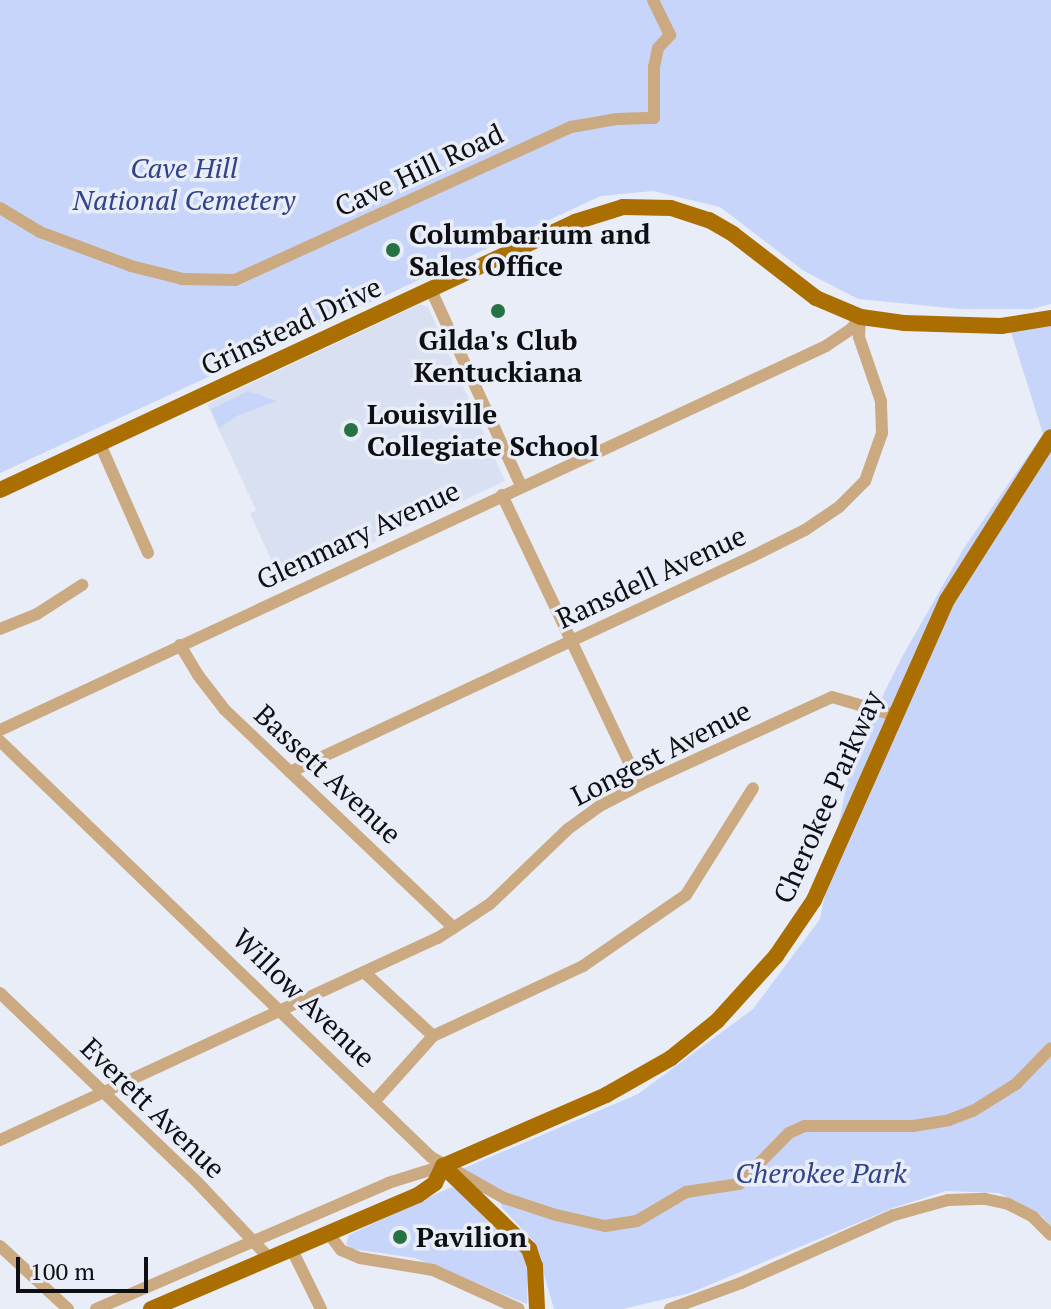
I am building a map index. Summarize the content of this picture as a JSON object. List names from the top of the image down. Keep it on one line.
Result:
{"streets":{"main road":["Grinstead Drive","Cherokee Parkway","Willow Avenue"],"street":["Cave Hill Road","Glenmary Avenue","Ransdell Avenue","Longest Avenue","Bassett Avenue","Everett Avenue"]},"crossings":[["Grinstead Drive","Glenmary Avenue"],["Grinstead Drive","Ransdell Avenue"],["Glenmary Avenue","Ransdell Avenue"],["Glenmary Avenue","Bassett Avenue"],["Ransdell Avenue","Bassett Avenue"],["Longest Avenue","Bassett Avenue"],["Longest Avenue","Cherokee Parkway"],["Longest Avenue","Willow Avenue"],["Longest Avenue","Everett Avenue"],["Cherokee Parkway","Willow Avenue"],["Cherokee Parkway","Everett Avenue"]],"parks":["Cave Hill National Cemetery","Cherokee Park"],"places":["Columbarium and Sales Office","Gilda's Club Kentuckiana","Louisville Collegiate School","Pavilion"],"scale_bar":"100 m"}
